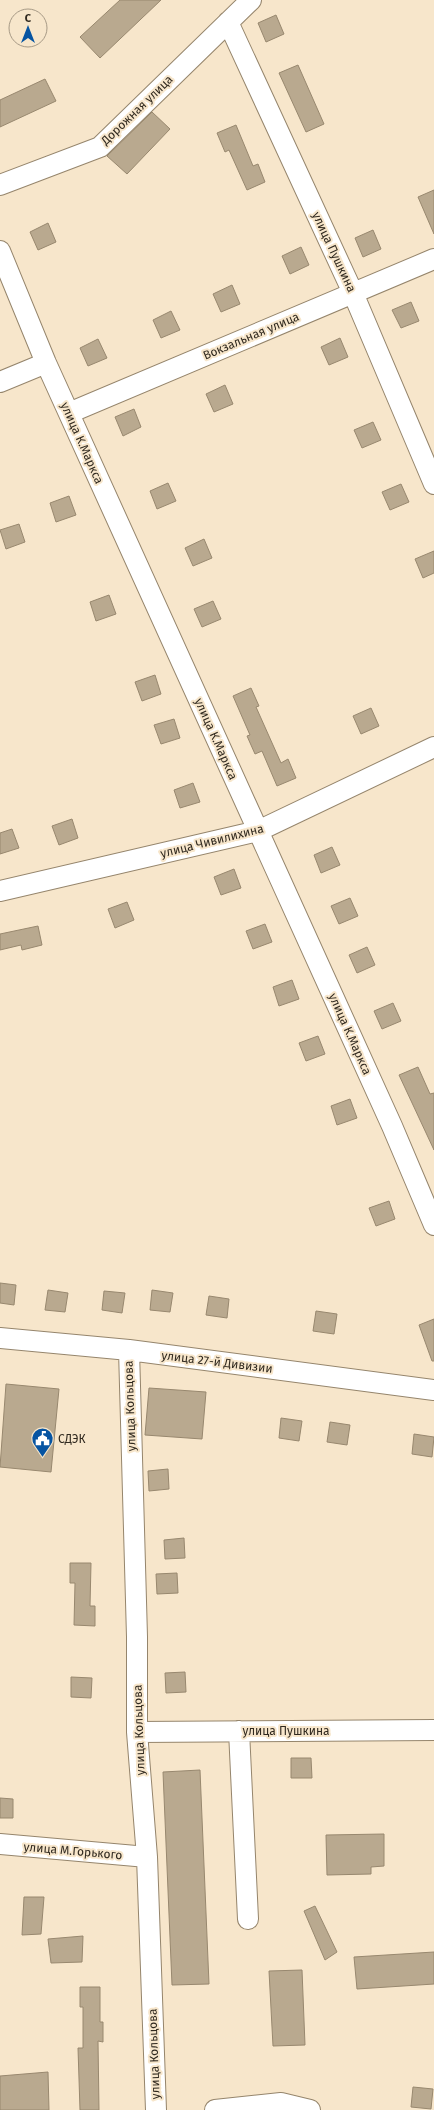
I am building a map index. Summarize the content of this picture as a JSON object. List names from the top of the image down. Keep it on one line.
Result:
{"streets":{"street":["Дорожная улица","улица Пушкина","Вокзальная улица","улица К.Маркса","улица Чивилихина","улица 27-й Дивизии","улица Кольцова","улица М.Горького"]},"crossings":[["Дорожная улица","улица Пушкина"],["улица Пушкина","Вокзальная улица"],["улица Пушкина","улица Кольцова"],["Вокзальная улица","улица К.Маркса"],["улица К.Маркса","улица Чивилихина"],["улица 27-й Дивизии","улица Кольцова"],["улица Кольцова","улица М.Горького"]],"places":{"public building":["СДЭК"]},"north":"top"}
